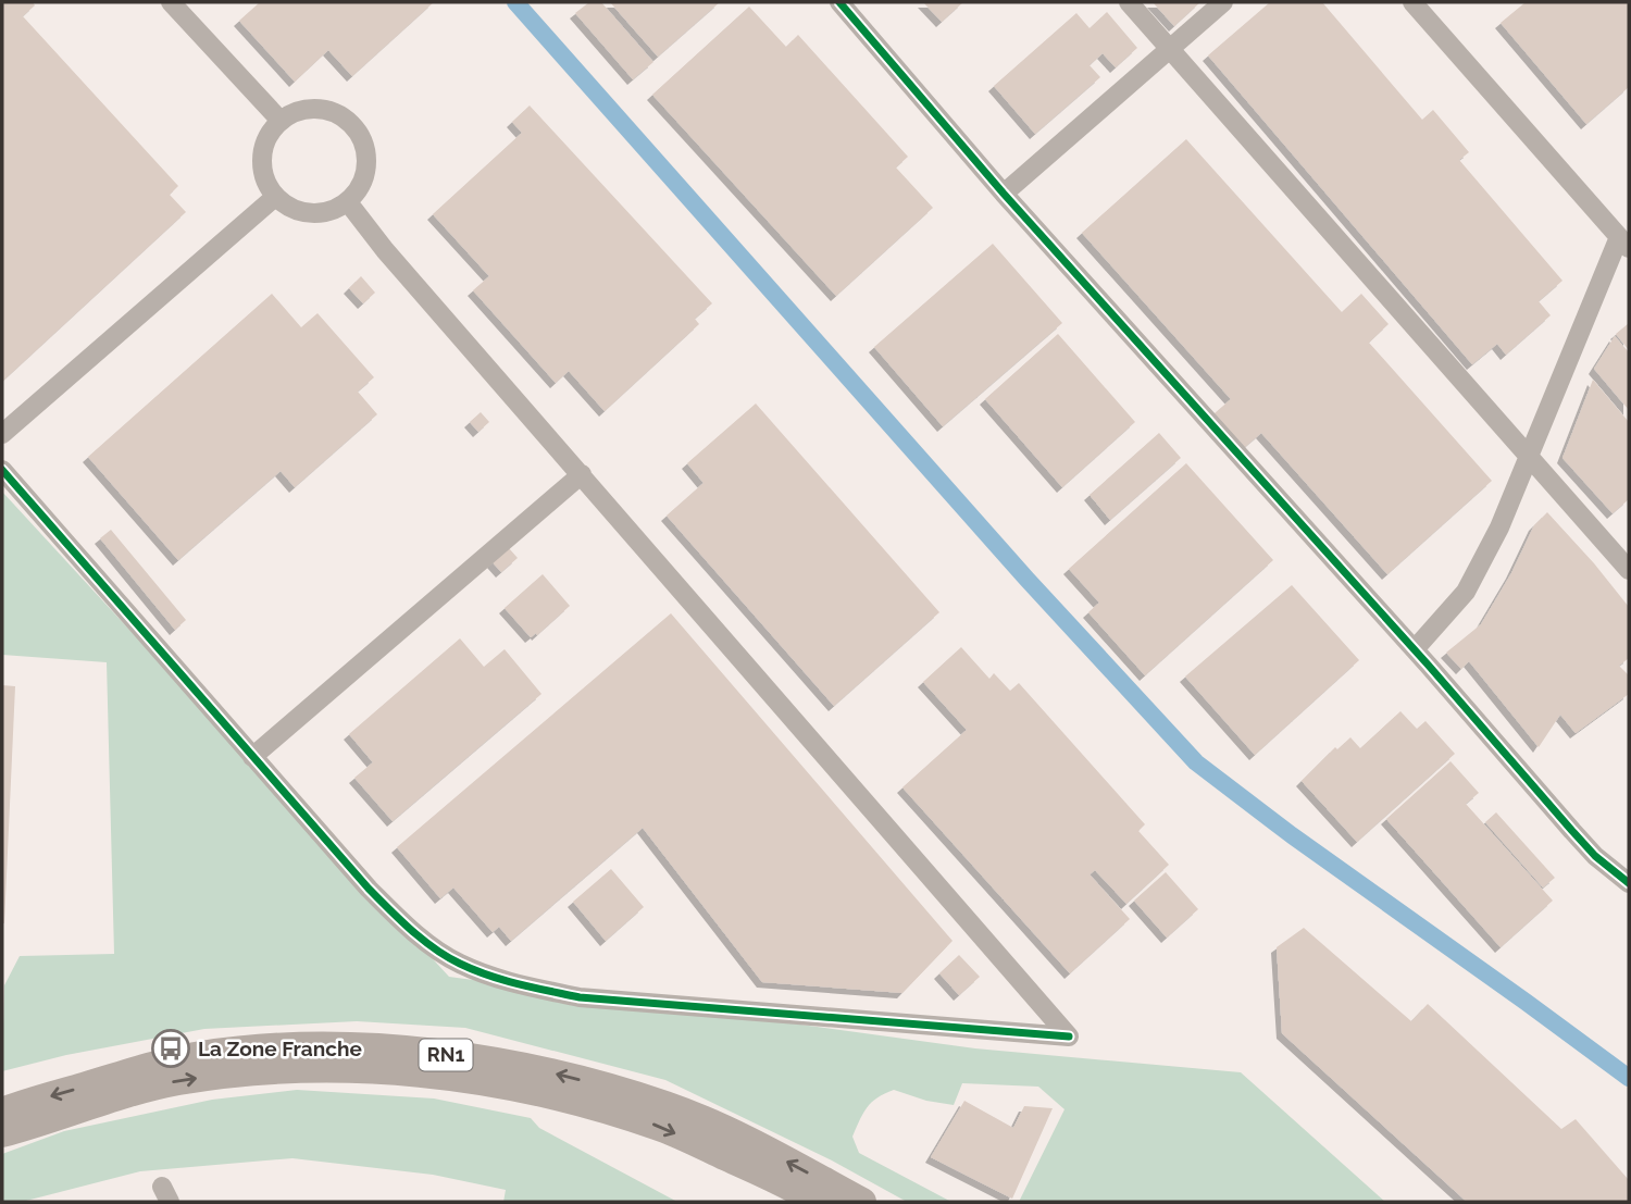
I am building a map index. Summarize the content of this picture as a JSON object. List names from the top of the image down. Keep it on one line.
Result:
{"streets":{"highway":["RN1"]},"places":{"bus stop":["La Zone Franche"]}}
